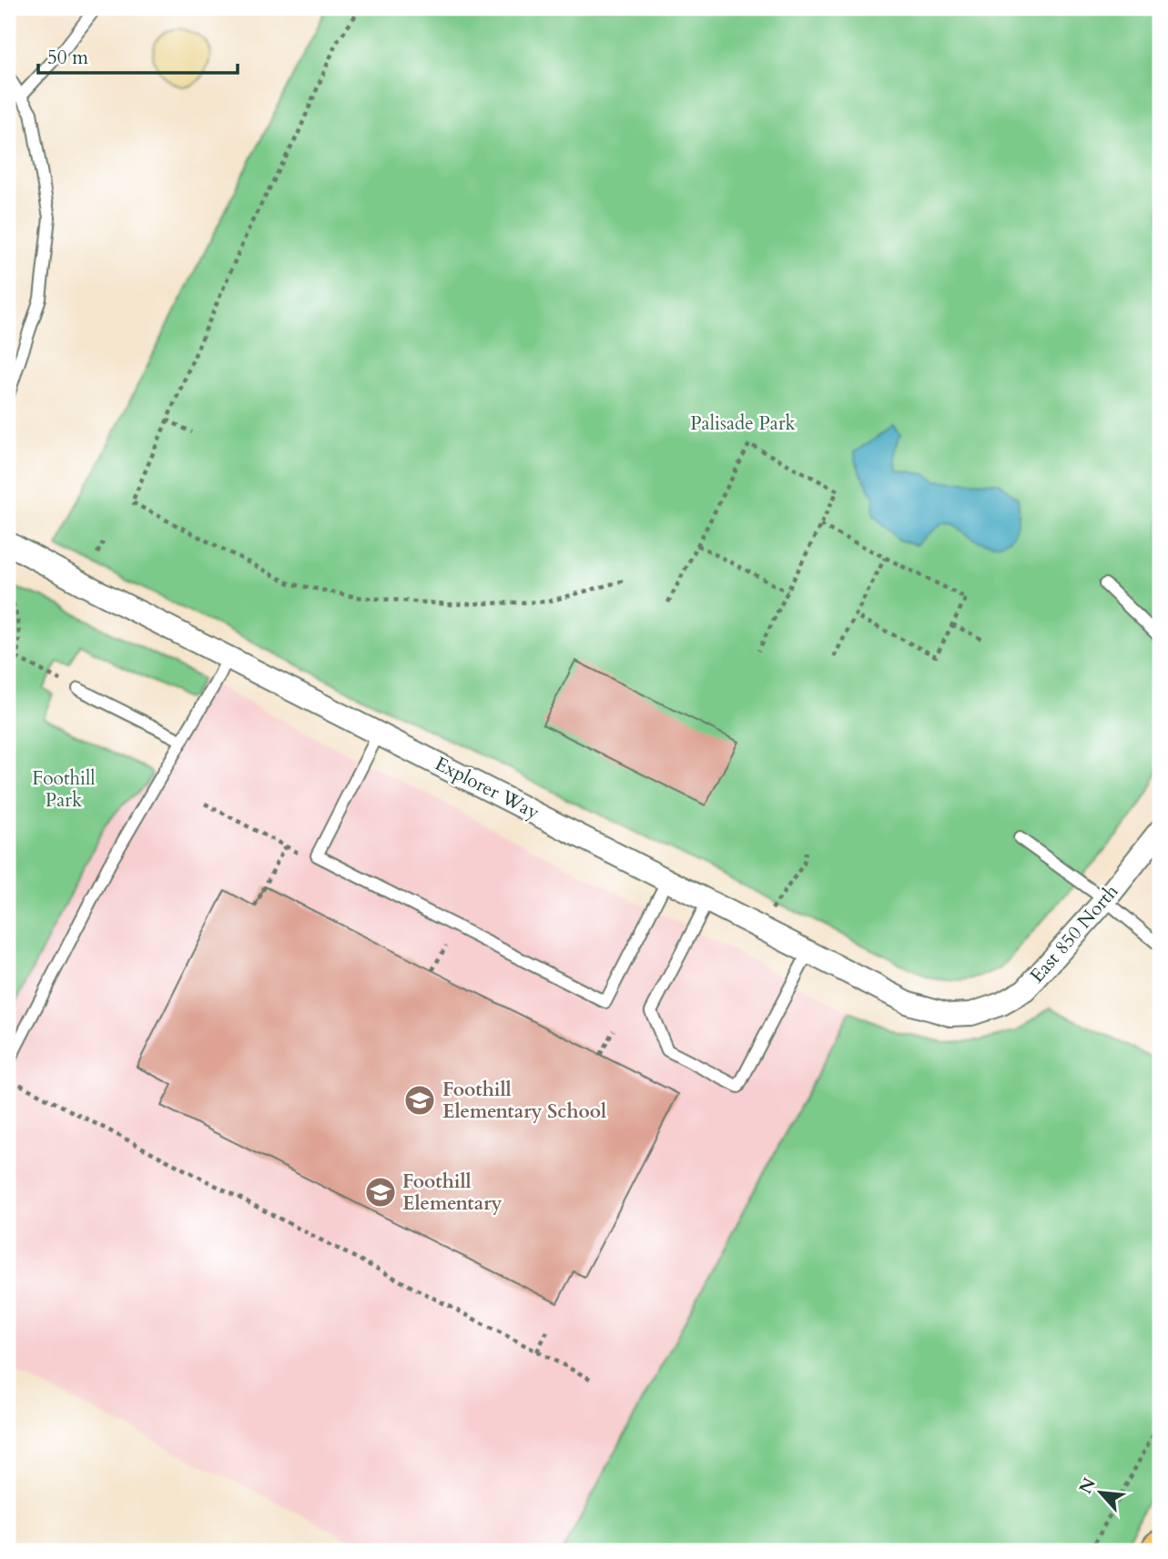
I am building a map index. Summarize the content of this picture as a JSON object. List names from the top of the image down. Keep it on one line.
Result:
{"streets":{"street":["Explorer Way","East 850 North"]},"crossings":[["Explorer Way","East 850 North"]],"parks":["Palisade Park","Foothill Park"],"places":{"school or university":["Foothill Elementary School","Foothill Elementary"]},"scale_bar":"50 m","north":"top left"}
